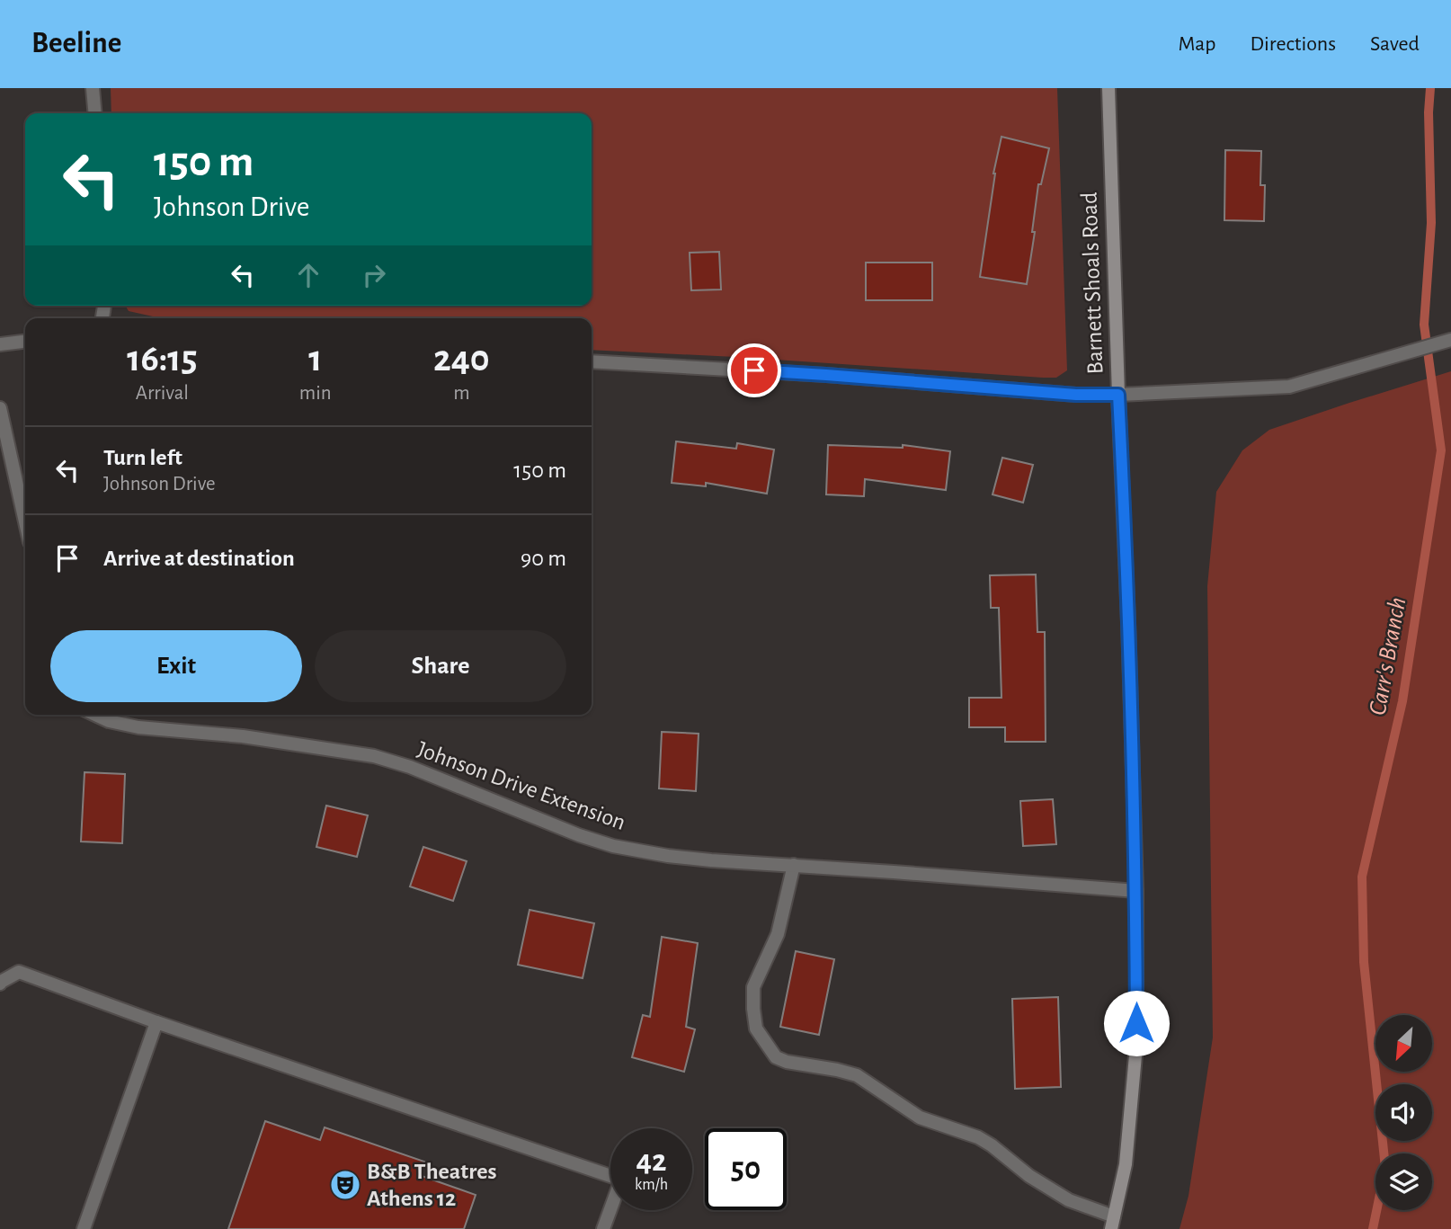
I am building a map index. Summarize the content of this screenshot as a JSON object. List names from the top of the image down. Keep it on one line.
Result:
{"streets":{"main road":["Barnett Shoals Road"],"street":["Johnson Drive Extension"]},"crossings":[["Barnett Shoals Road","Johnson Drive Extension"]],"water":["Carr's Branch"],"places":{"theatre":["B&B Theatres Athens 12"]},"north":"bottom left","page":{"header":"Beeline","nav":["Map","Directions","Saved"],"turn":["150 m","Johnson Drive"],"eta":["16:15","Arrival","1","min","240","m"],"list":[{"name":"Turn left","note":"Johnson Drive","value":"150 m"},{"name":"Arrive at destination","value":"90 m"}],"buttons":["Exit","Share"],"speed":"42 km/h","limit":"50"}}
